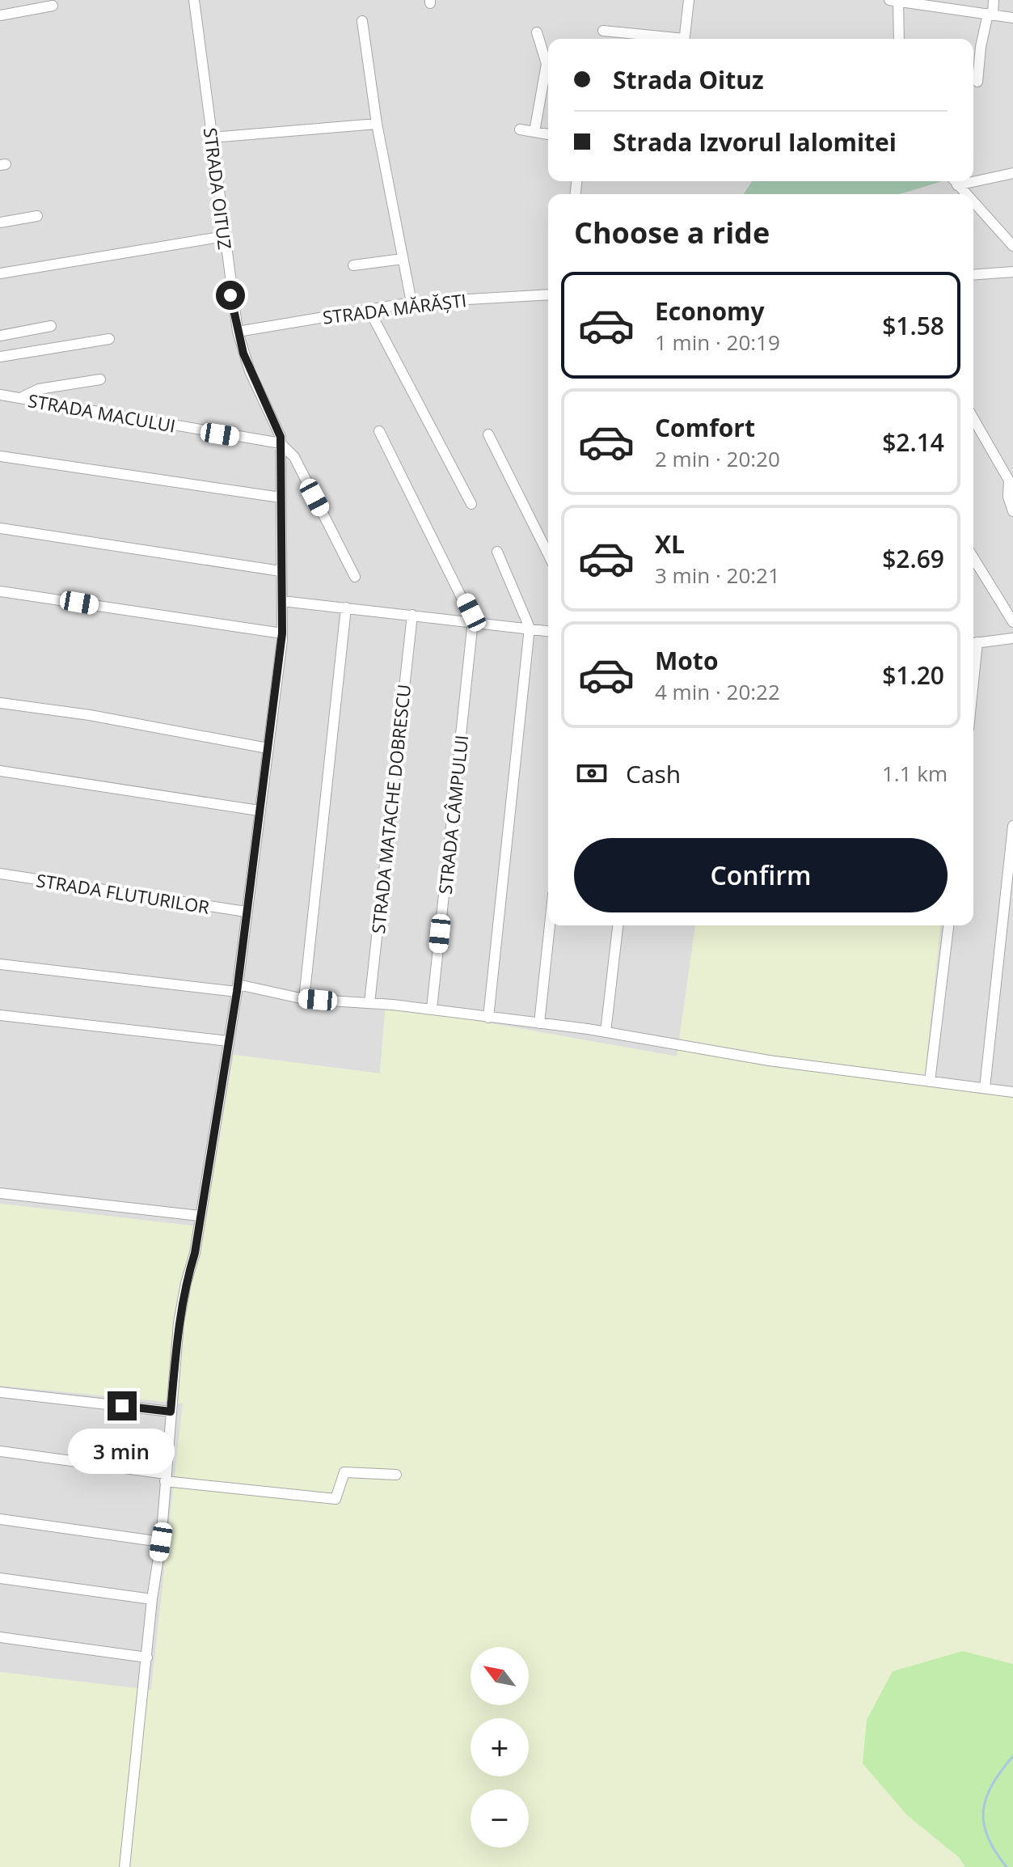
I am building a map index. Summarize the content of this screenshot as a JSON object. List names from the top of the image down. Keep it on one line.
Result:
{"streets":{"street":["STRADA OITUZ","STRADA MĂRĂȘTI","STRADA MACULUI","STRADA MATACHE DOBRESCU","STRADA CÂMPULUI","STRADA FLUTURILOR"]},"crossings":[["STRADA OITUZ","STRADA MĂRĂȘTI"],["STRADA OITUZ","STRADA MACULUI"],["STRADA OITUZ","STRADA FLUTURILOR"]],"north":"top left","page":{"banner":["Strada Oituz","Strada Izvorul Ialomitei"],"heading":"Choose a ride","list":[{"name":"Economy","note":"1 min · 20:19","value":"$1.58"},{"name":"Comfort","note":"2 min · 20:20","value":"$2.14"},{"name":"XL","note":"3 min · 20:21","value":"$2.69"},{"name":"Moto","note":"4 min · 20:22","value":"$1.20"}],"pay":["Cash","1.1 km"],"buttons":"Confirm","bubble":"3 min","map_buttons":["+","−"]}}
